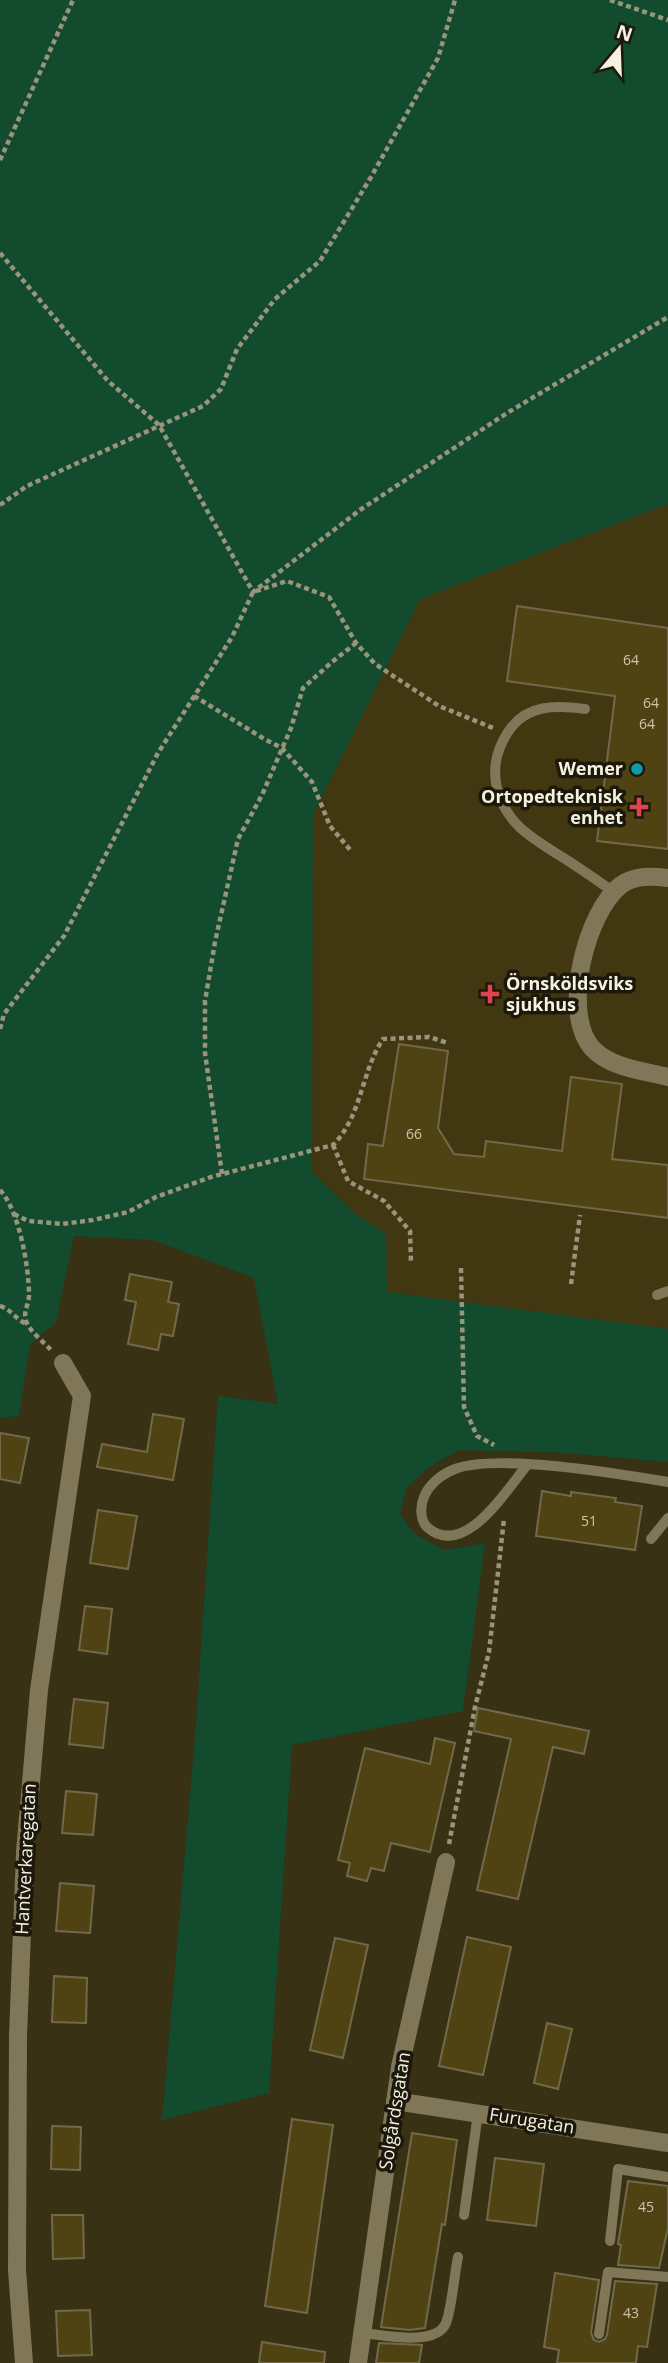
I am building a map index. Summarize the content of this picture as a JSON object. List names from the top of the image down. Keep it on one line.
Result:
{"streets":{"street":["Hantverkaregatan","Solgårdsgatan","Furugatan"]},"crossings":[["Solgårdsgatan","Furugatan"]],"places":{"other":["Wemer"],"health":["Ortopedteknisk enhet","Örnsköldsviks sjukhus"]},"house_numbers":["64","64","64","66","51","45","43"],"north":"top"}
